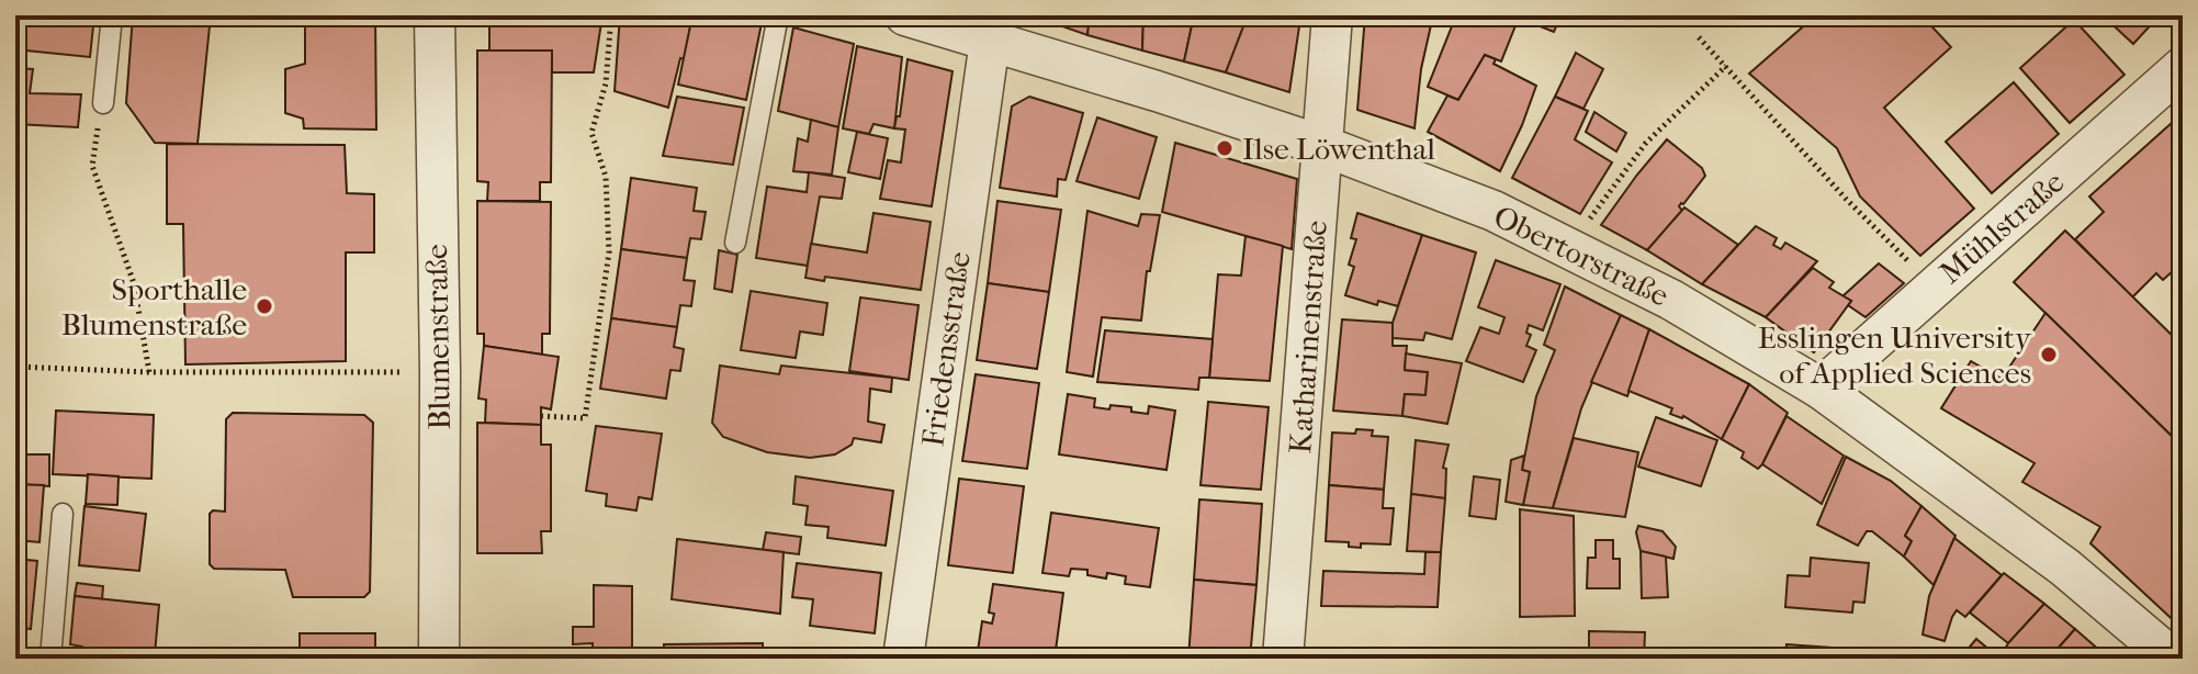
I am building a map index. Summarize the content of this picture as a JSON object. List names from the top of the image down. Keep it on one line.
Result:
{"streets":{"street":["Mühlstraße","Obertorstraße","Blumenstraße","Katharinenstraße","Friedensstraße"]},"crossings":[["Mühlstraße","Obertorstraße"],["Obertorstraße","Katharinenstraße"],["Obertorstraße","Friedensstraße"]],"places":["Ilse Löwenthal","Sporthalle Blumenstraße","Esslingen University of Applied Sciences"]}
